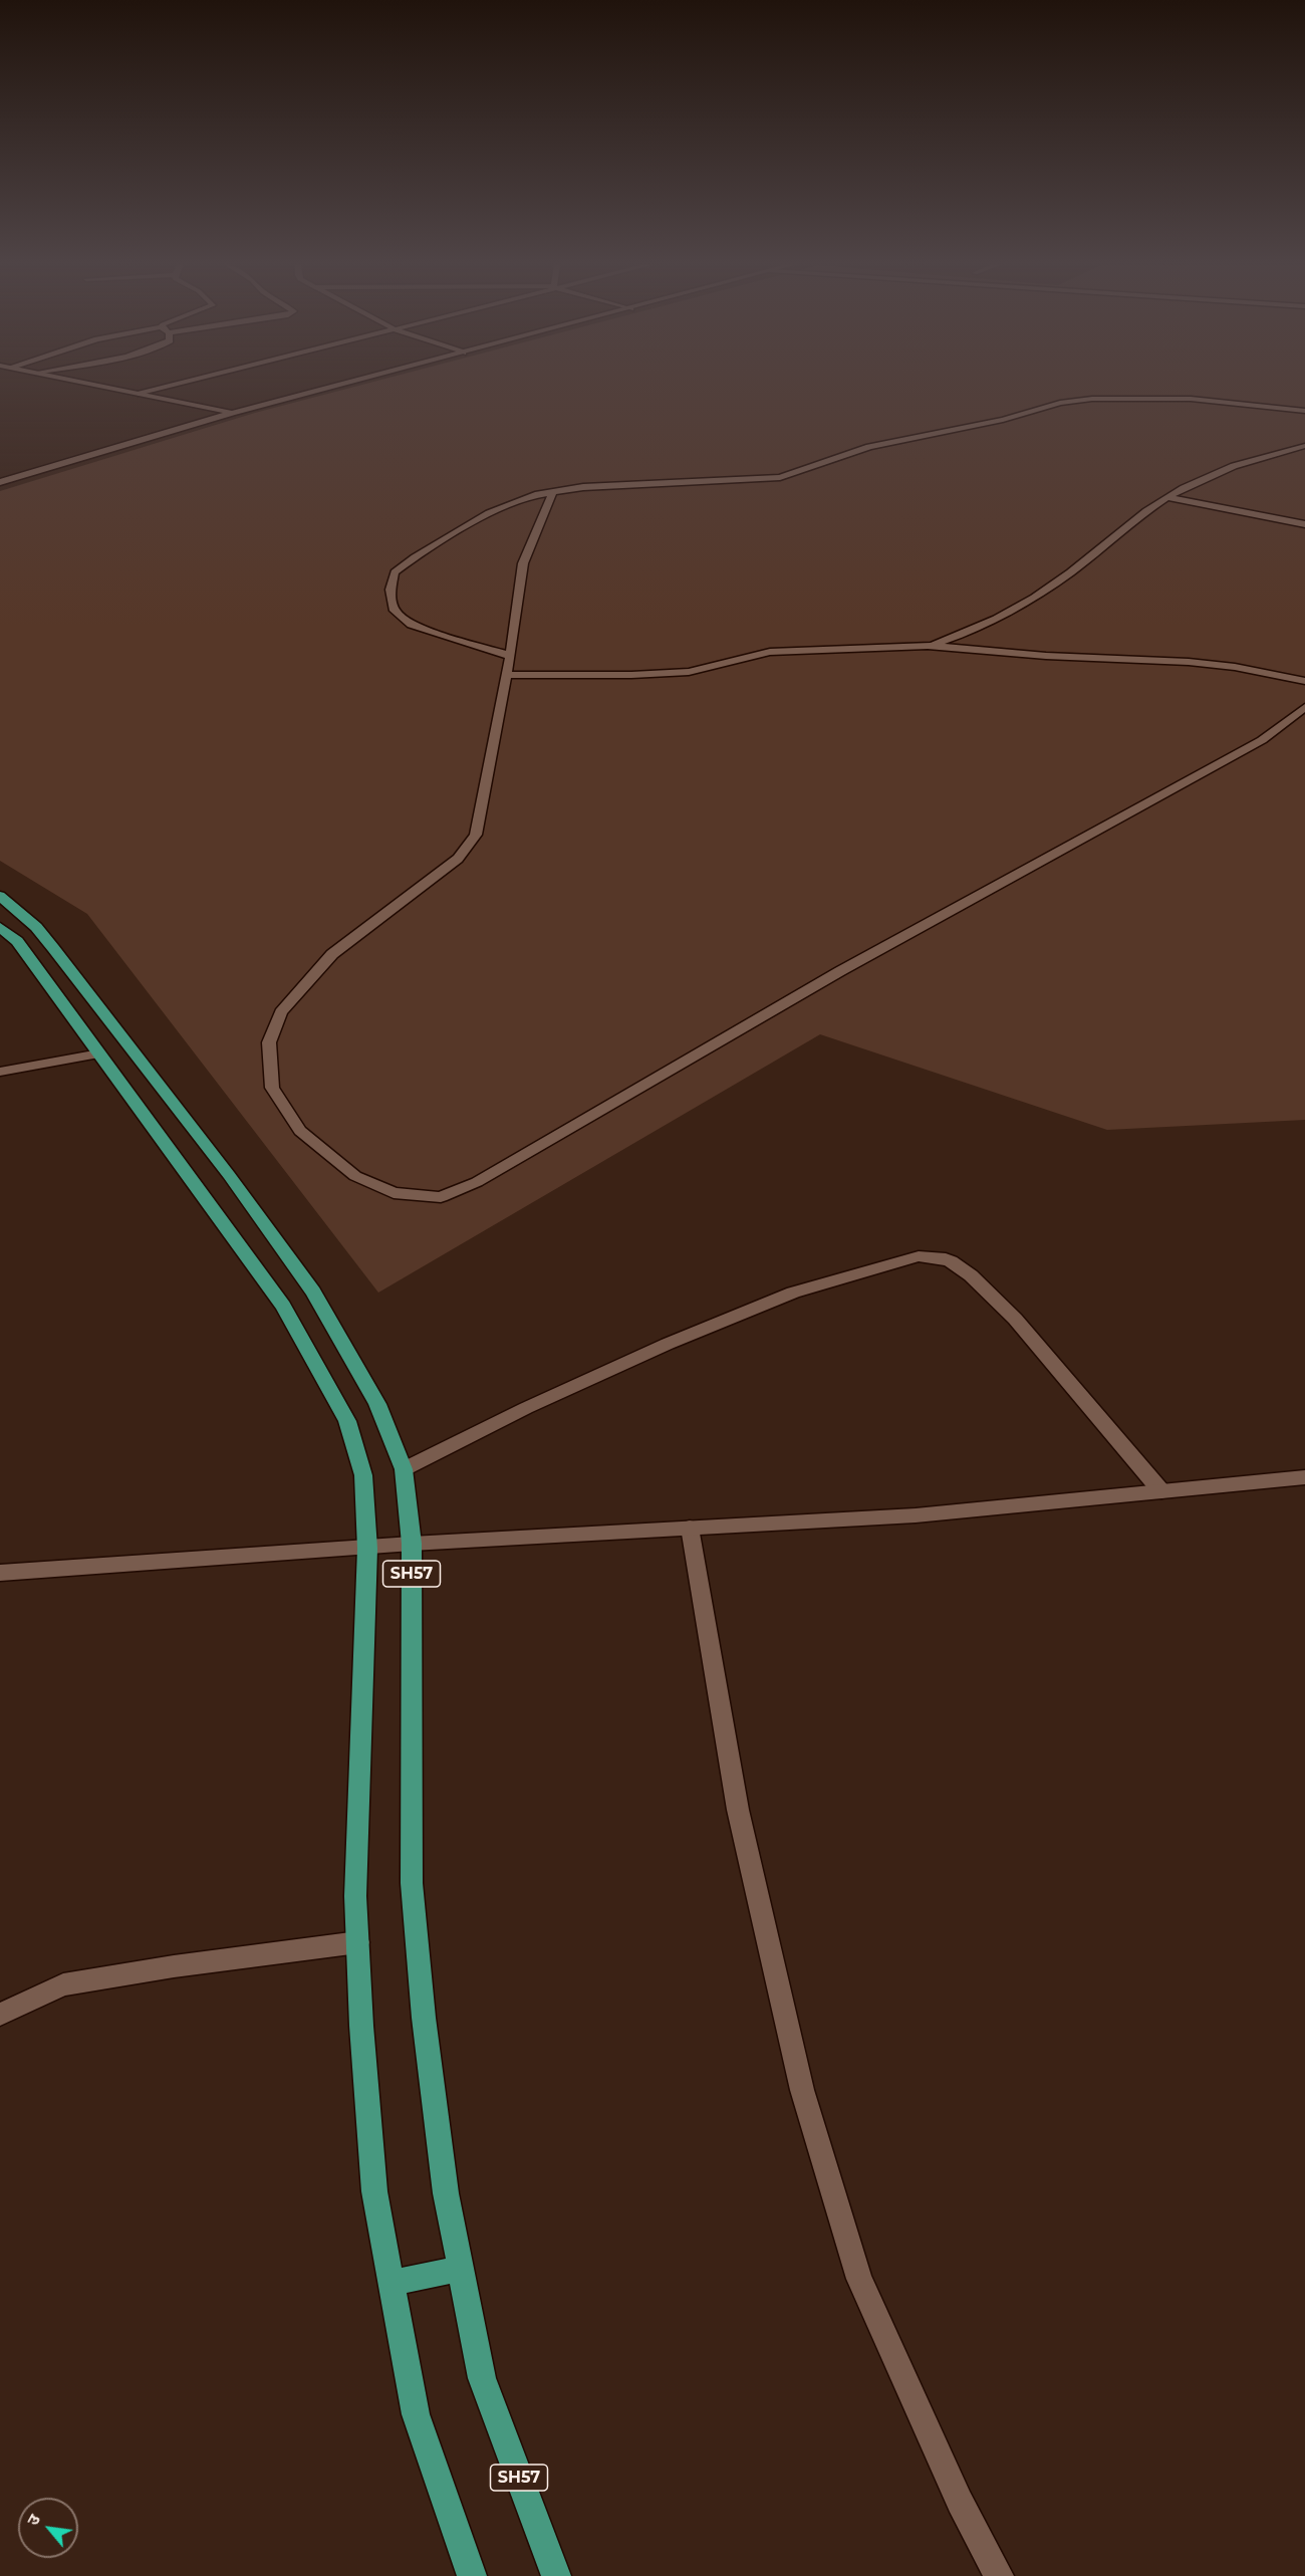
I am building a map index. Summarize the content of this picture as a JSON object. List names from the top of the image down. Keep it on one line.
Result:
{"streets":{"main road":["SH57"]},"north":"top left"}
